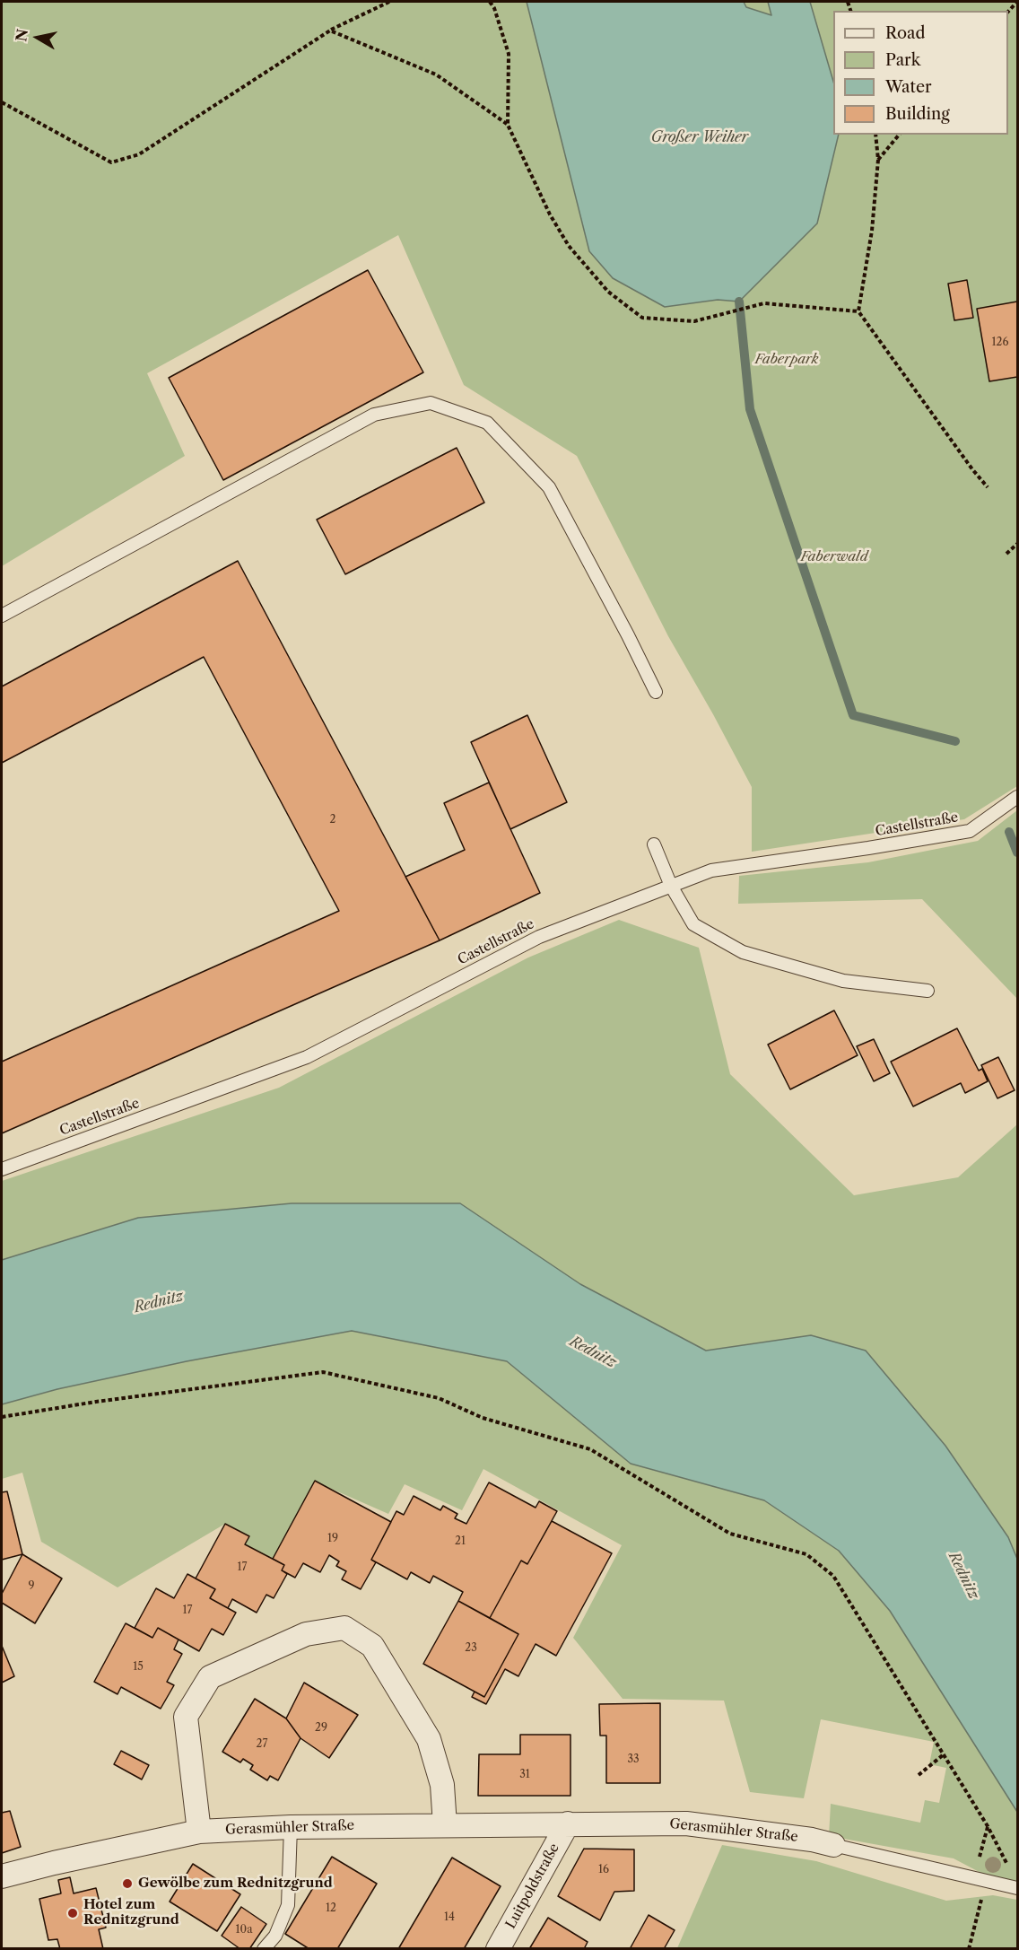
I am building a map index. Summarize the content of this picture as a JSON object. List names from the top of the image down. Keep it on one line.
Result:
{"streets":{"street":["Gerasmühler Straße","Luitpoldstraße"],"lane":["Castellstraße"]},"crossings":[["Gerasmühler Straße","Luitpoldstraße"]],"water":["Großer Weiher","Rednitz"],"parks":["Faberpark","Faberwald"],"places":["Gewölbe zum Rednitzgrund","Hotel zum Rednitzgrund"],"house_numbers":["126","2","19","21","17","9","17","23","15","29","27","33","31","16","12","14","10a"],"legend":["Road","Park","Water","Building"],"north":"left"}
